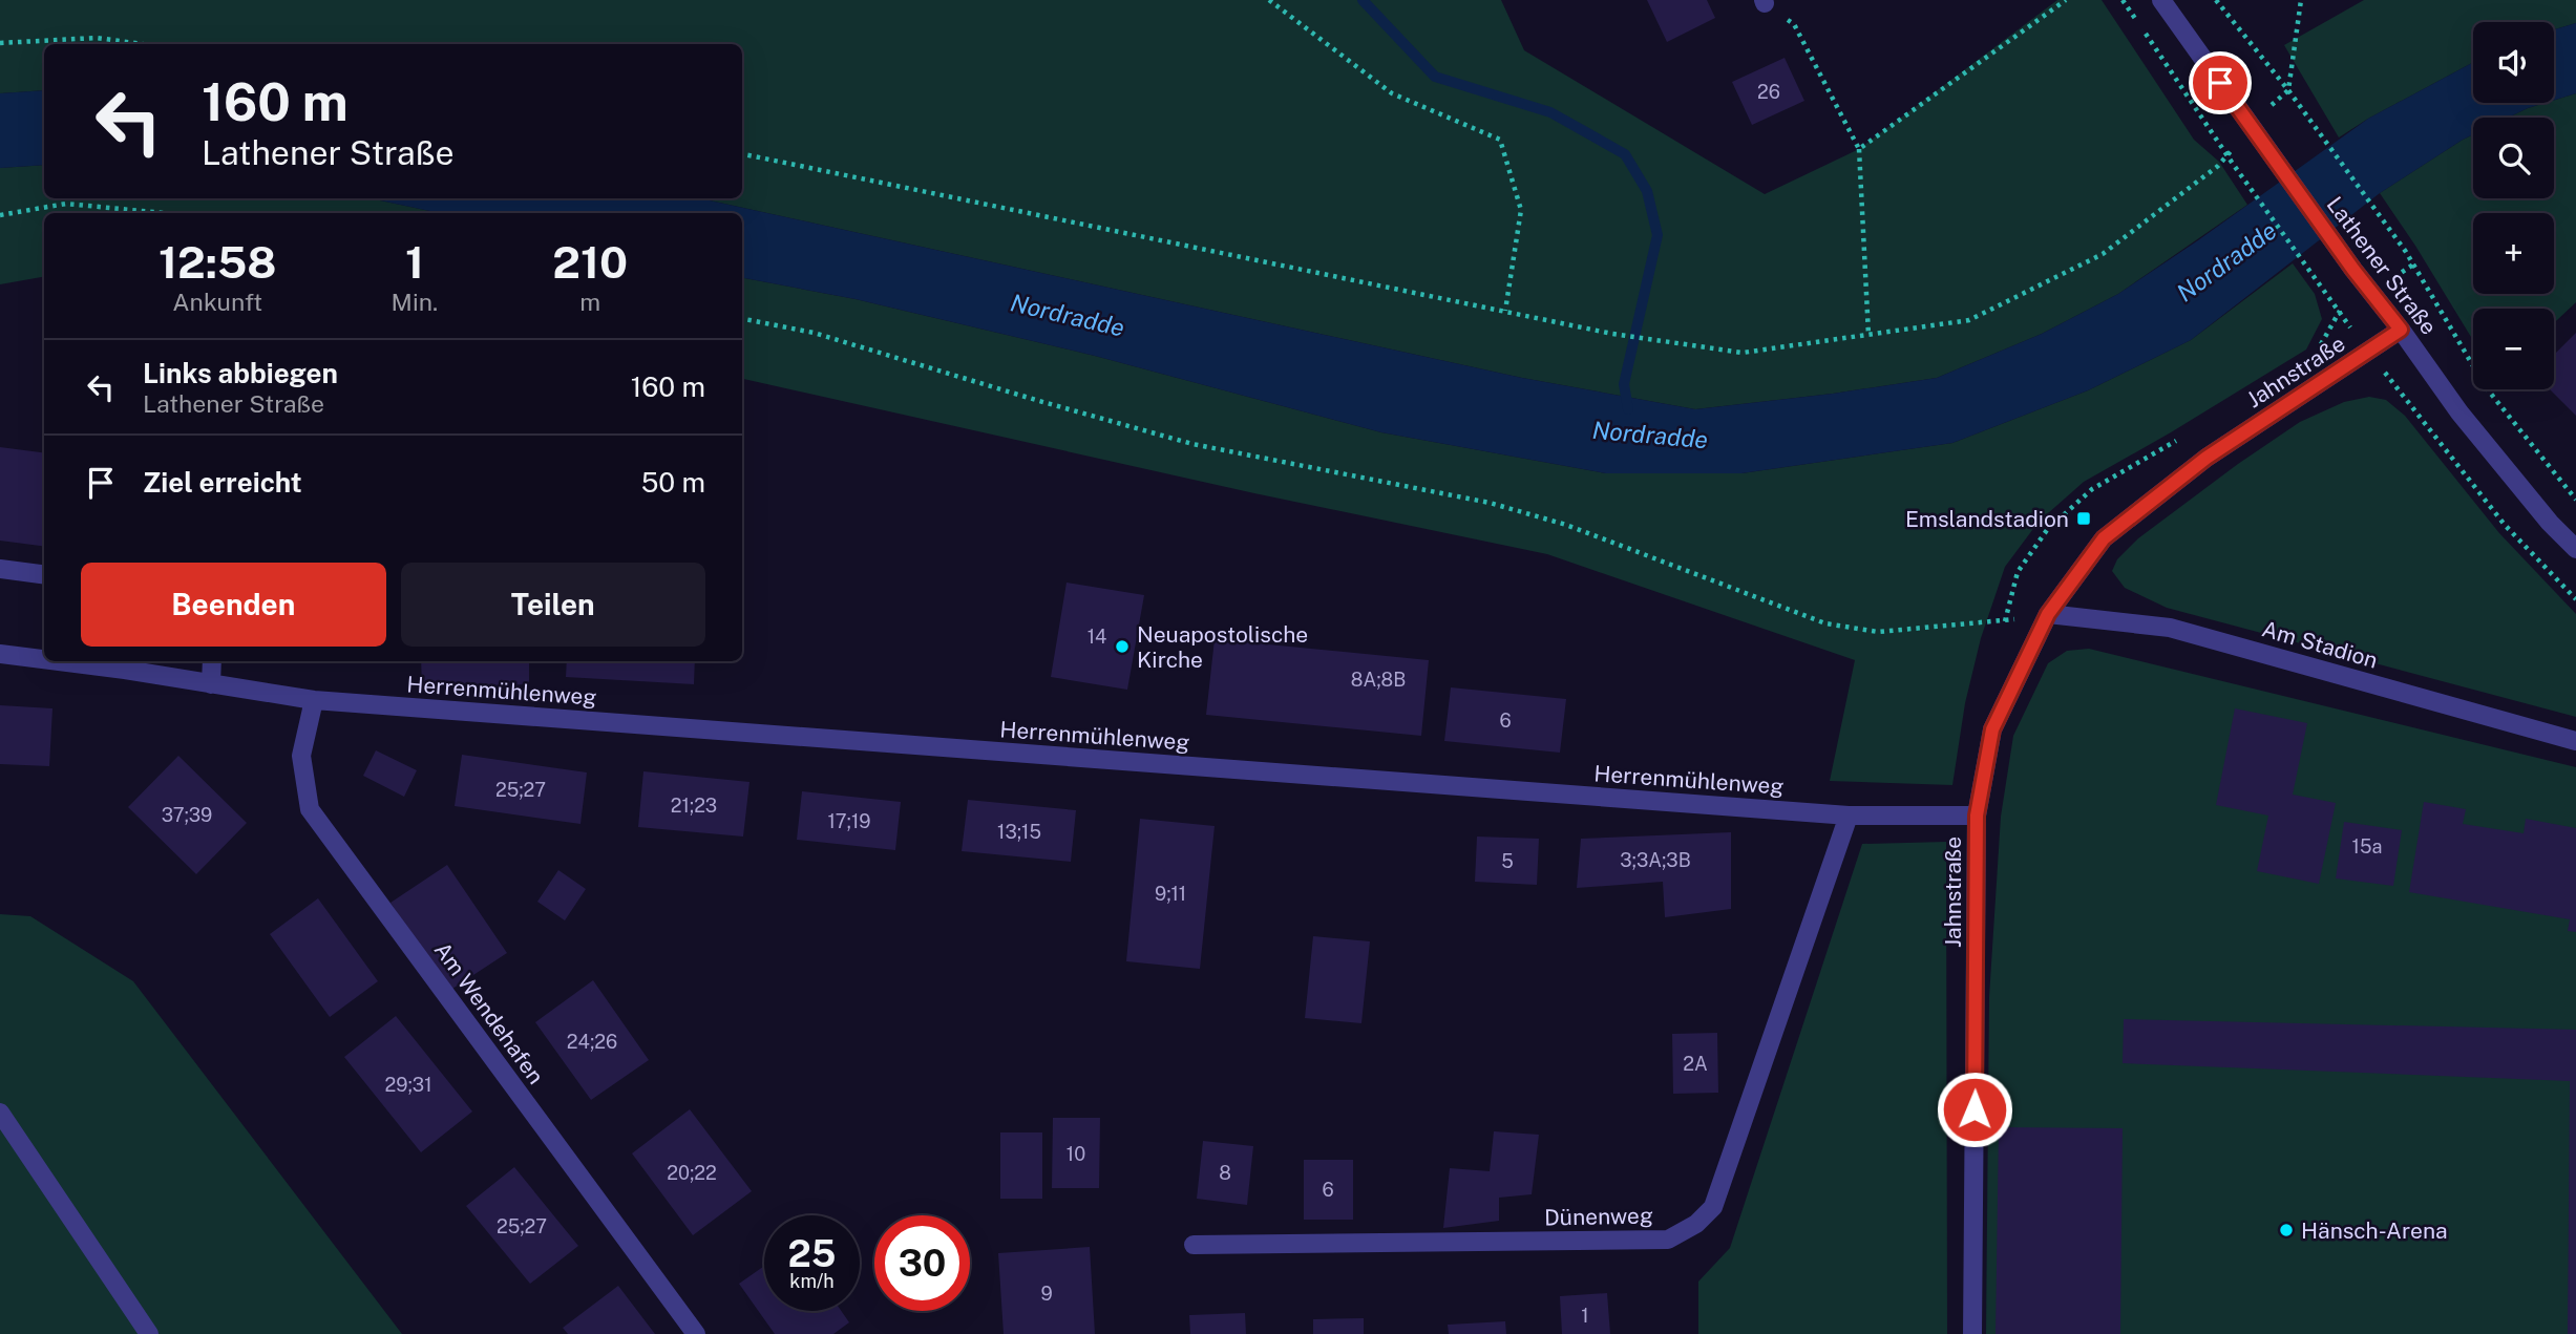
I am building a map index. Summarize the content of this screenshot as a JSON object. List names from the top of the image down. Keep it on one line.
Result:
{"streets":{"street":["Lathener Straße","Jahnstraße","Am Stadion","Herrenmühlenweg","Am Wendehafen","Dünenweg"]},"crossings":[["Lathener Straße","Jahnstraße"],["Jahnstraße","Am Stadion"],["Jahnstraße","Herrenmühlenweg"],["Herrenmühlenweg","Am Wendehafen"],["Herrenmühlenweg","Dünenweg"]],"water":["Nordradde"],"places":{"transit":["Emslandstadion"],"other":["Neuapostolische Kirche","Hänsch-Arena"]},"house_numbers":["26","14","8A;8B","6","25;27","21;23","37;39","17;19","13;15","15a","3;3A;3B","5","9;11","24;26","2A","29;31","10","20;22","8","6","25;27","9","1"],"page":{"map_buttons":["+","−"],"turn":["160 m","Lathener Straße"],"eta":["12:58","Ankunft","1","Min.","210","m"],"list":[{"name":"Links abbiegen","note":"Lathener Straße","value":"160 m"},{"name":"Ziel erreicht","value":"50 m"}],"buttons":["Beenden","Teilen"],"speed":"25 km/h","limit":"30"}}
